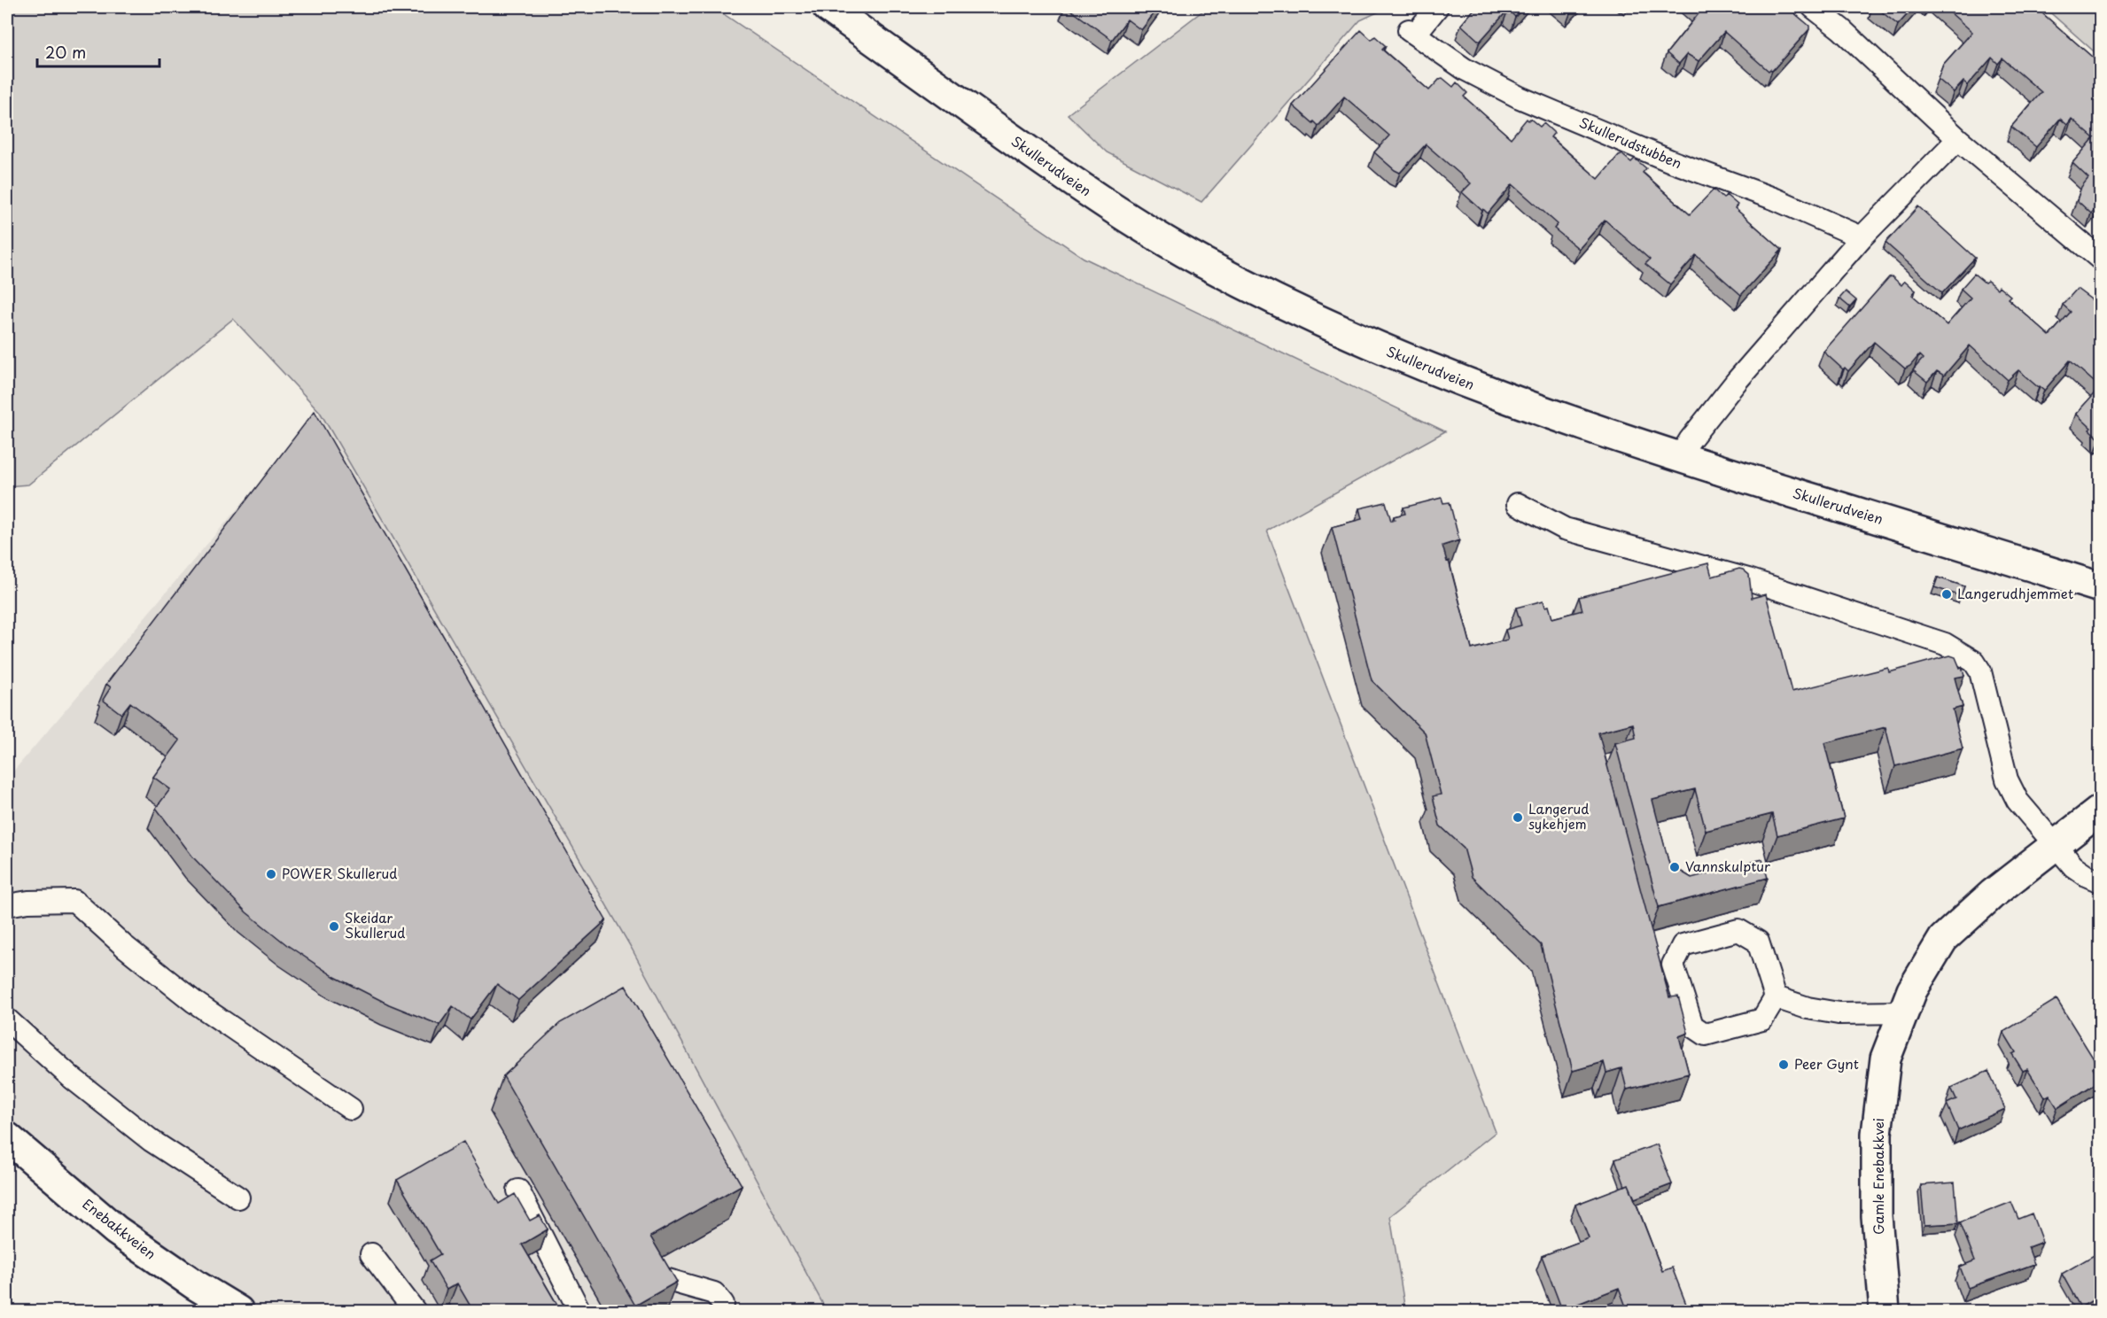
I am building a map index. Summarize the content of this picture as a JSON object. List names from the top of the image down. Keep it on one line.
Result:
{"streets":{"main road":["Skullerudveien","Gamle Enebakkvei","Enebakkveien"],"lane":["Skullerudstubben"]},"places":["Langerudhjemmet","Langerud sykehjem","Vannskulptur","POWER Skullerud","Skeidar Skullerud","Peer Gynt"],"scale_bar":"20 m"}
